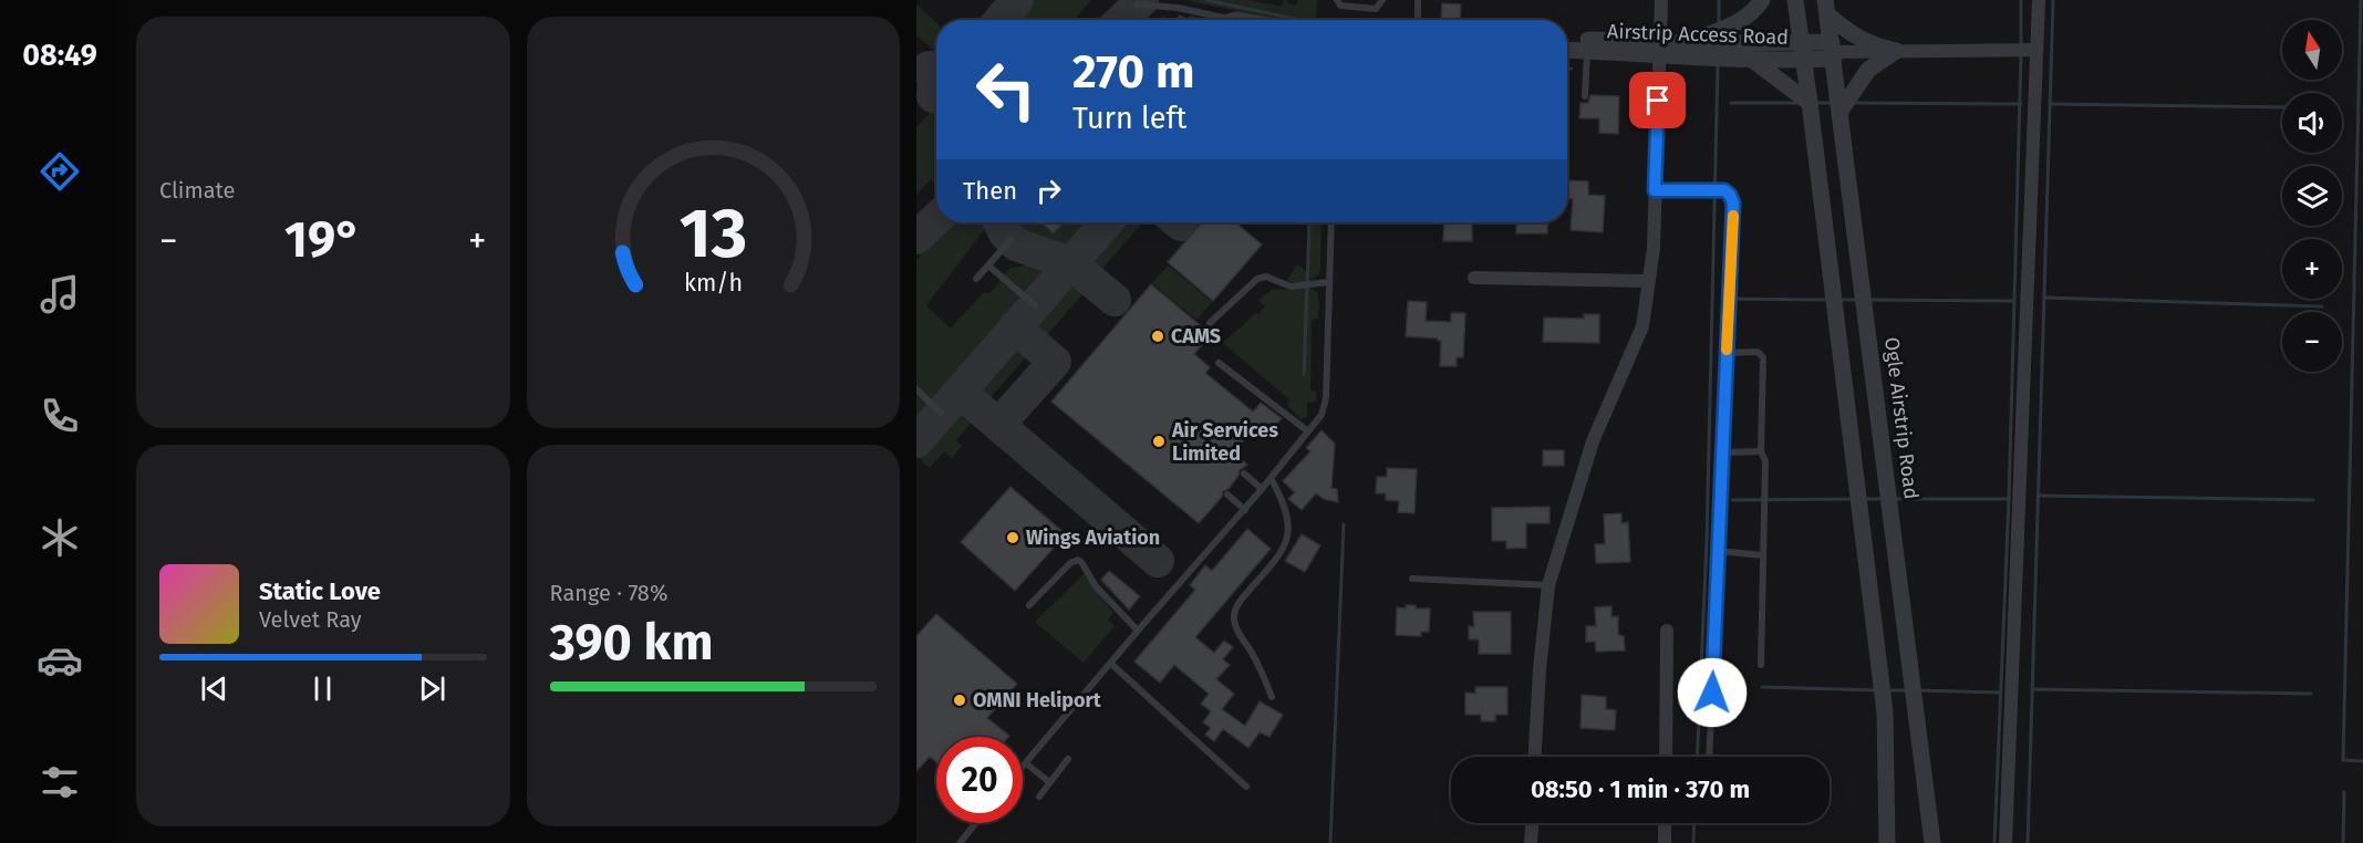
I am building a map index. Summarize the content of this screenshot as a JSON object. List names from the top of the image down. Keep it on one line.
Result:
{"streets":{"street":["Airstrip Access Road","Ogle Airstrip Road"]},"crossings":[["Airstrip Access Road","Ogle Airstrip Road"]],"places":["CAMS","Air Services Limited","Wings Aviation","OMNI Heliport"],"north":"top","page":{"tabs":"08:49","tile":["Climate",["Range · 78%","390 km"]],"map_buttons":["+","−"],"turn":["270 m","Turn left"],"then":"Then","heat":["−","19°","+"],"song":["Static Love","Velvet Ray"],"limit":"20","trip":"08:50 · 1 min · 370 m","gauge":["13","km/h"]}}
